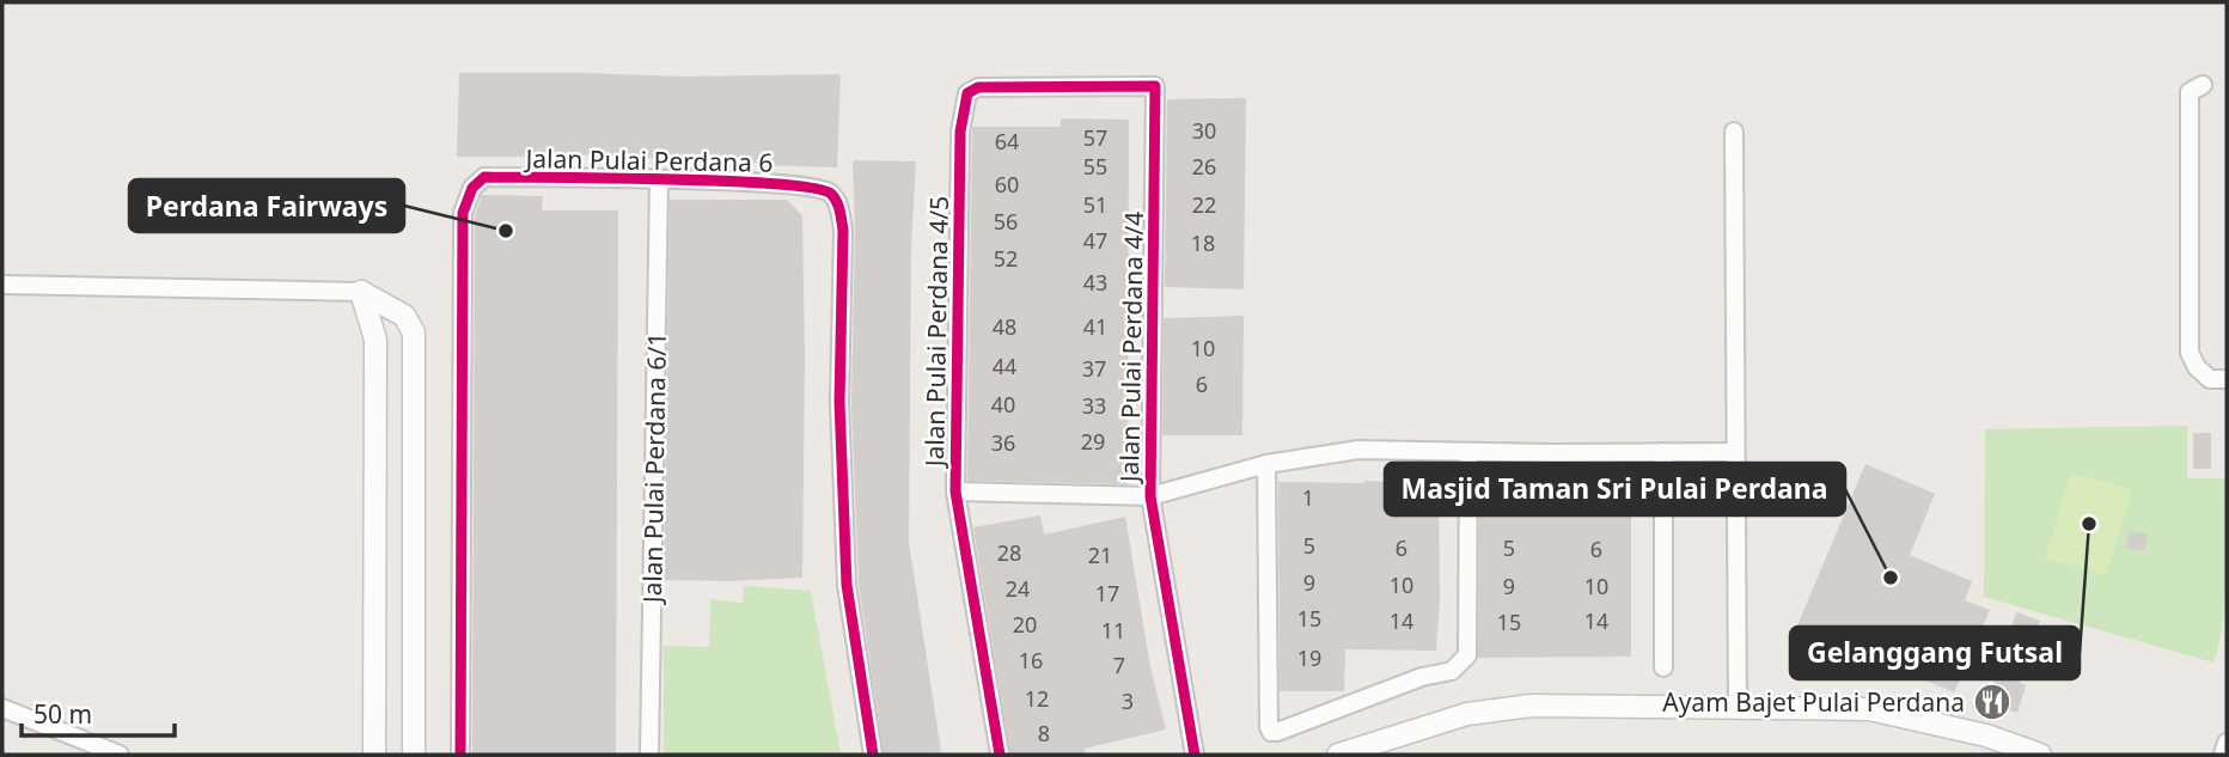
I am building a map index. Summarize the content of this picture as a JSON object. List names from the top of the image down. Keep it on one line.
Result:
{"streets":{"street":["Jalan Pulai Perdana 6","Jalan Pulai Perdana 4/5","Jalan Pulai Perdana 4/4","Jalan Pulai Perdana 6/1"]},"crossings":[["Jalan Pulai Perdana 6","Jalan Pulai Perdana 6/1"],["Jalan Pulai Perdana 4/5","Jalan Pulai Perdana 4/4"]],"places":{"other":["Perdana Fairways","Gelanggang Futsal","Masjid Taman Sri Pulai Perdana"],"restaurant":["Ayam Bajet Pulai Perdana"]},"house_numbers":["30","57","64","55","26","60","51","22","56","47","18","52","43","48","41","10","44","37","6","40","33","29","36","1","5","6","5","6","28","21","9","10","9","10","24","17","15","14","14","15","20","11","19","16","7","12","3","8"],"scale_bar":"50 m"}
